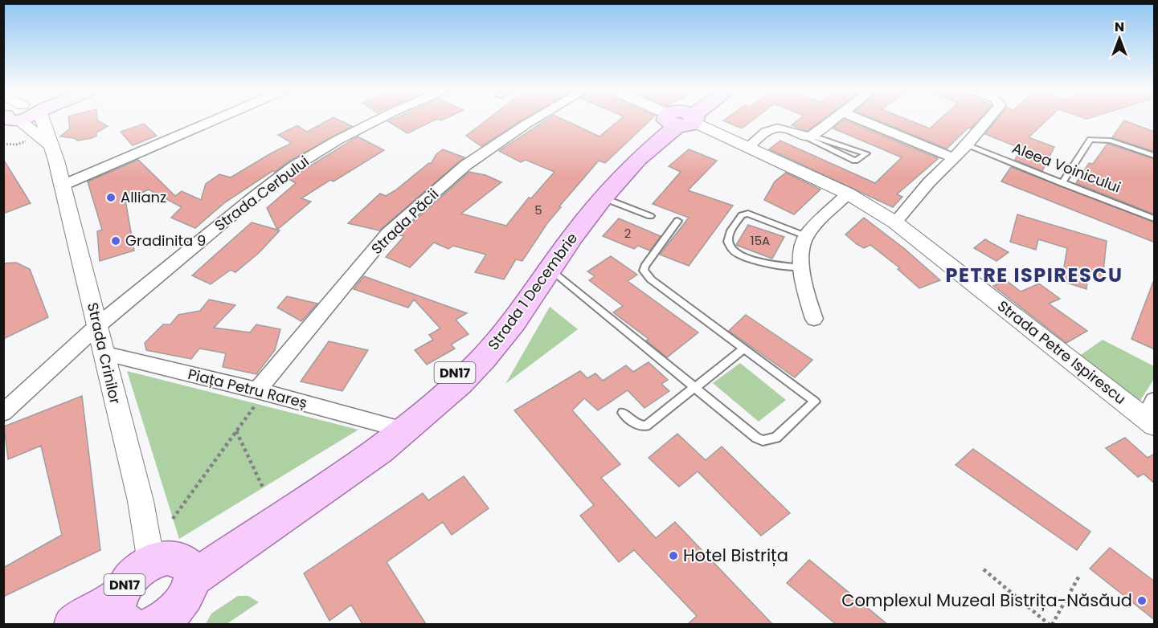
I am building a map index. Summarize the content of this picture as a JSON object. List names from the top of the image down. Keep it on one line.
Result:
{"streets":{"main road":["Strada 1 Decembrie","DN17"],"street":["Strada Cerbului","Strada Păcii","Strada Petre Ispirescu","Strada Crinilor","Piața Petru Rareș"],"lane":["Aleea Voinicului"]},"crossings":[["Strada Cerbului","Strada Crinilor"],["Strada Păcii","Piața Petru Rareș"],["Strada 1 Decembrie","Strada Crinilor"],["Strada 1 Decembrie","DN17"],["Strada 1 Decembrie","Piața Petru Rareș"],["Strada Crinilor","DN17"],["Strada Crinilor","Piața Petru Rareș"]],"districts":["PETRE ISPIRESCU"],"places":["Allianz","Gradinita 9","Hotel Bistrița","Complexul Muzeal Bistrița-Năsăud"],"house_numbers":["5","2","15A"],"north":"top"}
